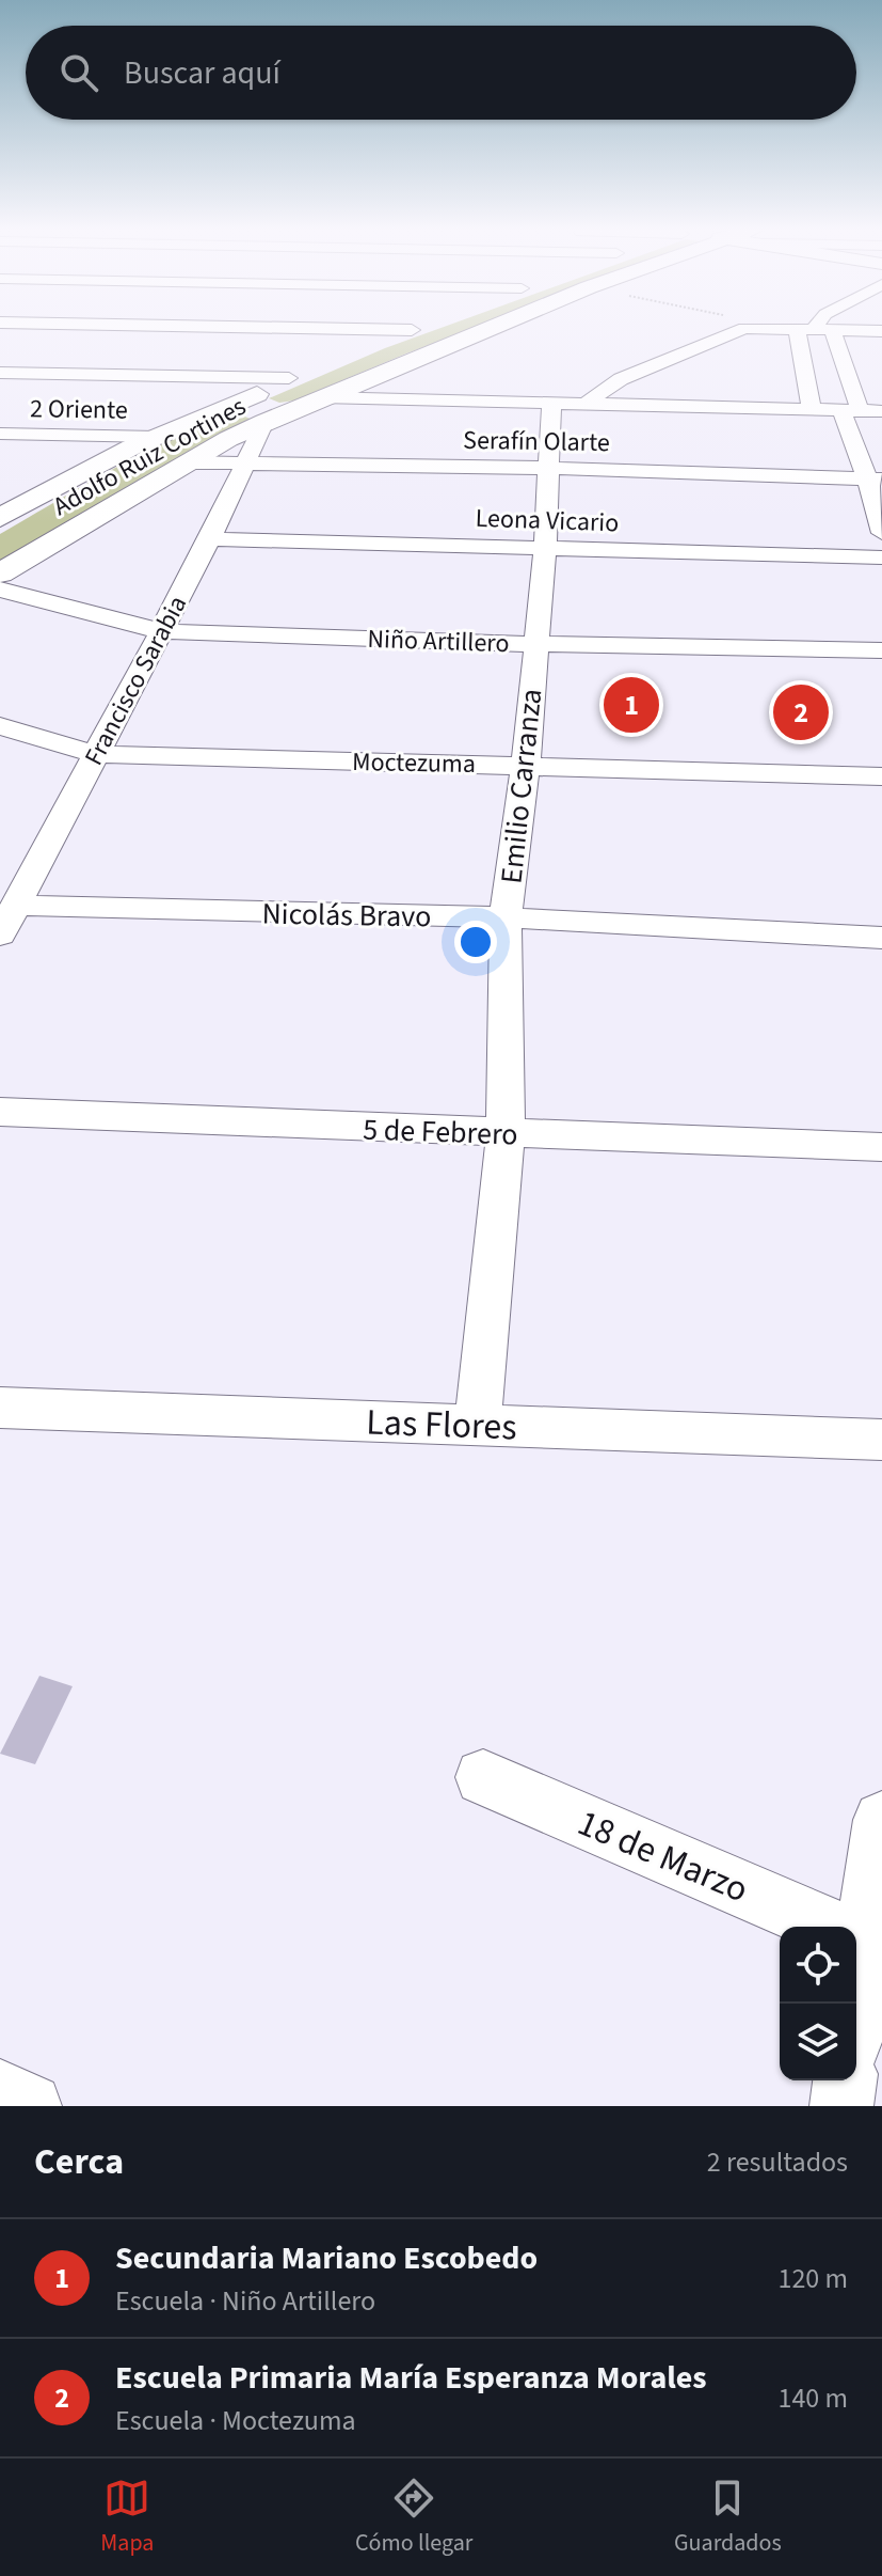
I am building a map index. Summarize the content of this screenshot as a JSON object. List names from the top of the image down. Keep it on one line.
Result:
{"streets":{"main road":["Adolfo Ruiz Cortines"],"street":["2 Oriente","Serafín Olarte","Leona Vicario","Niño Artillero","Francisco Sarabia","Moctezuma","Emilio Carranza","Nicolás Bravo","5 de Febrero","Las Flores","18 de Marzo"]},"crossings":[["2 Oriente","Adolfo Ruiz Cortines"],["Serafín Olarte","Adolfo Ruiz Cortines"],["Serafín Olarte","Francisco Sarabia"],["Serafín Olarte","Emilio Carranza"],["Adolfo Ruiz Cortines","Francisco Sarabia"],["Leona Vicario","Francisco Sarabia"],["Leona Vicario","Emilio Carranza"],["Niño Artillero","Francisco Sarabia"],["Niño Artillero","Emilio Carranza"],["Francisco Sarabia","Moctezuma"],["Francisco Sarabia","Nicolás Bravo"],["Moctezuma","Emilio Carranza"],["Emilio Carranza","Nicolás Bravo"],["Emilio Carranza","5 de Febrero"],["Emilio Carranza","Las Flores"]],"page":{"search":"Buscar aquí","pins":["1","2"],"heading":["Cerca","2 resultados"],"list":[{"mark":"1","name":"Secundaria Mariano Escobedo","note":"Escuela · Niño Artillero","value":"120 m"},{"mark":"2","name":"Escuela Primaria María Esperanza Morales","note":"Escuela · Moctezuma","value":"140 m"}],"nav":["Mapa","Cómo llegar","Guardados"]}}
